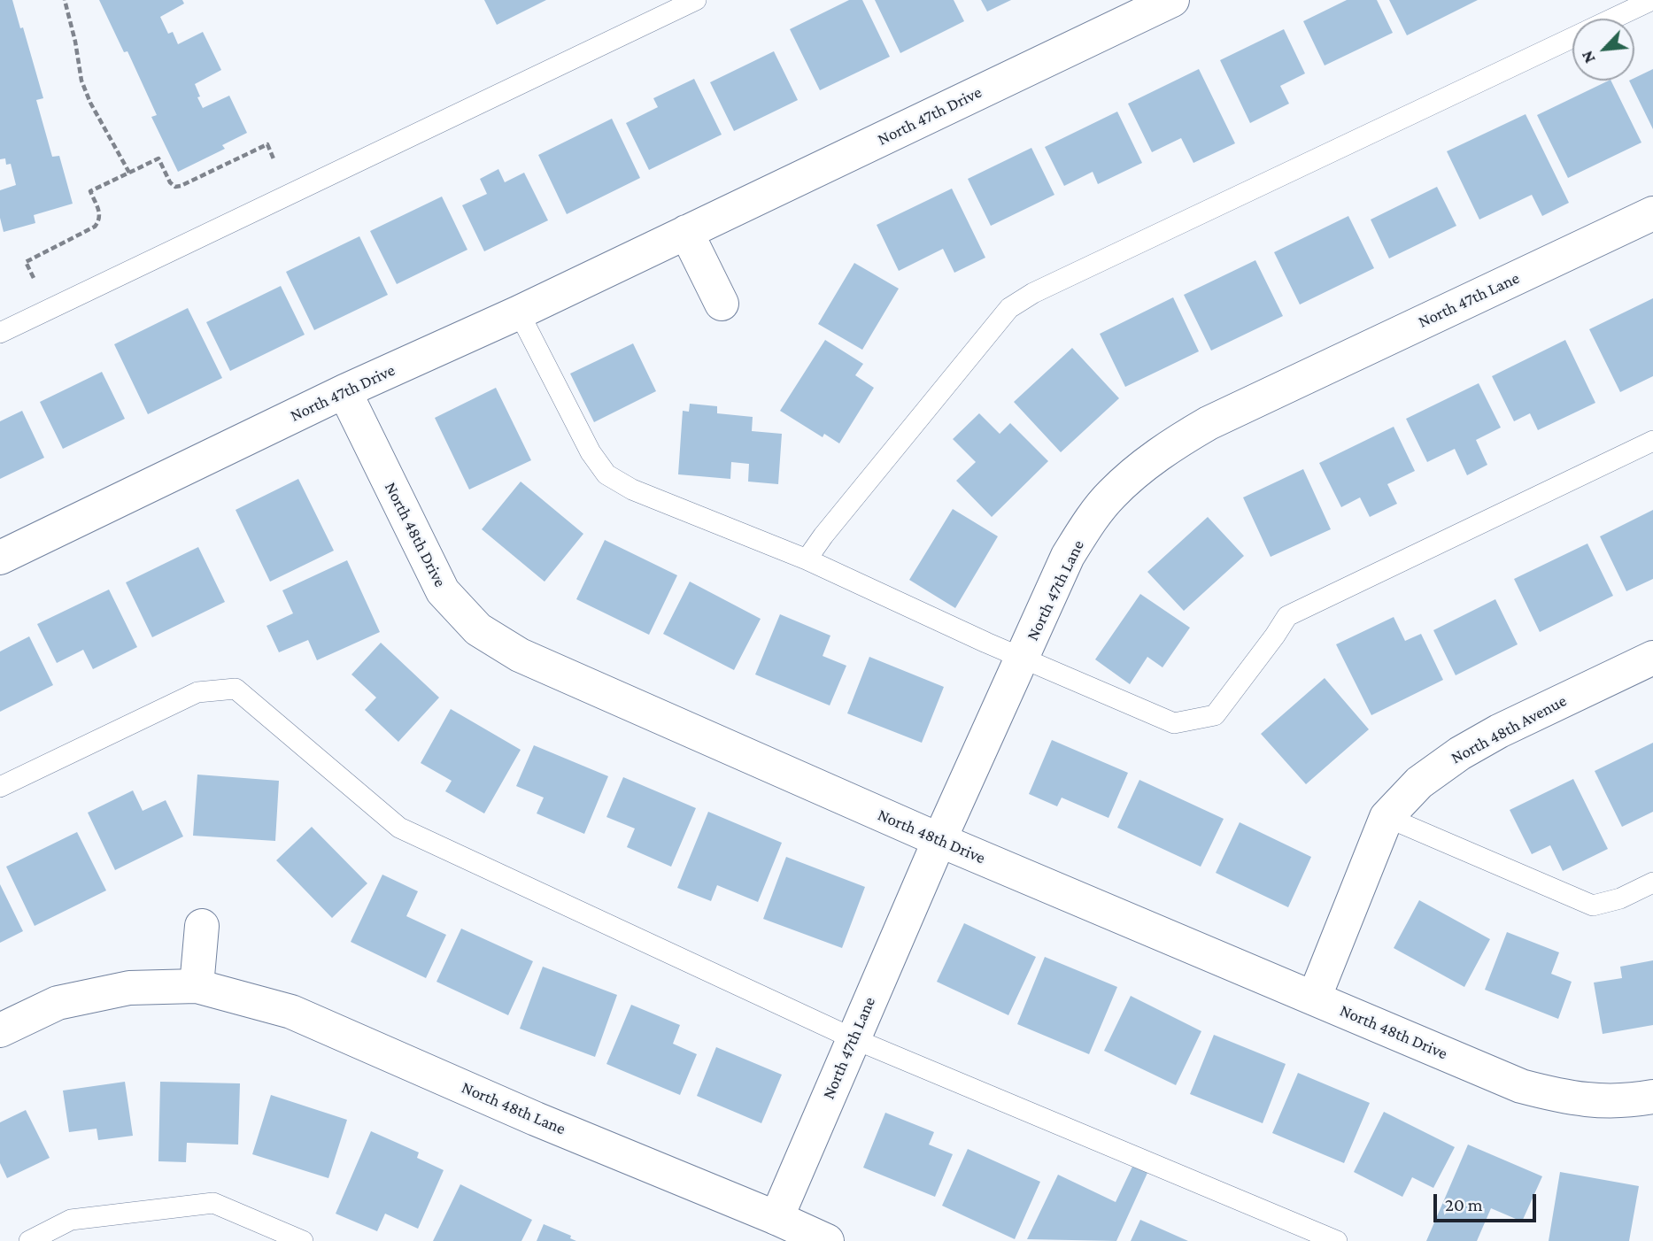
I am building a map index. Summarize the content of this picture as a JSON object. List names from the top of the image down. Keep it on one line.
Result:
{"streets":{"street":["North 47th Drive","North 47th Lane","North 48th Drive","North 48th Avenue","North 48th Lane"]},"crossings":[["North 47th Drive","North 48th Drive"],["North 47th Lane","North 48th Drive"],["North 47th Lane","North 48th Lane"],["North 48th Drive","North 48th Avenue"]],"scale_bar":"20 m","north":"bottom left"}
